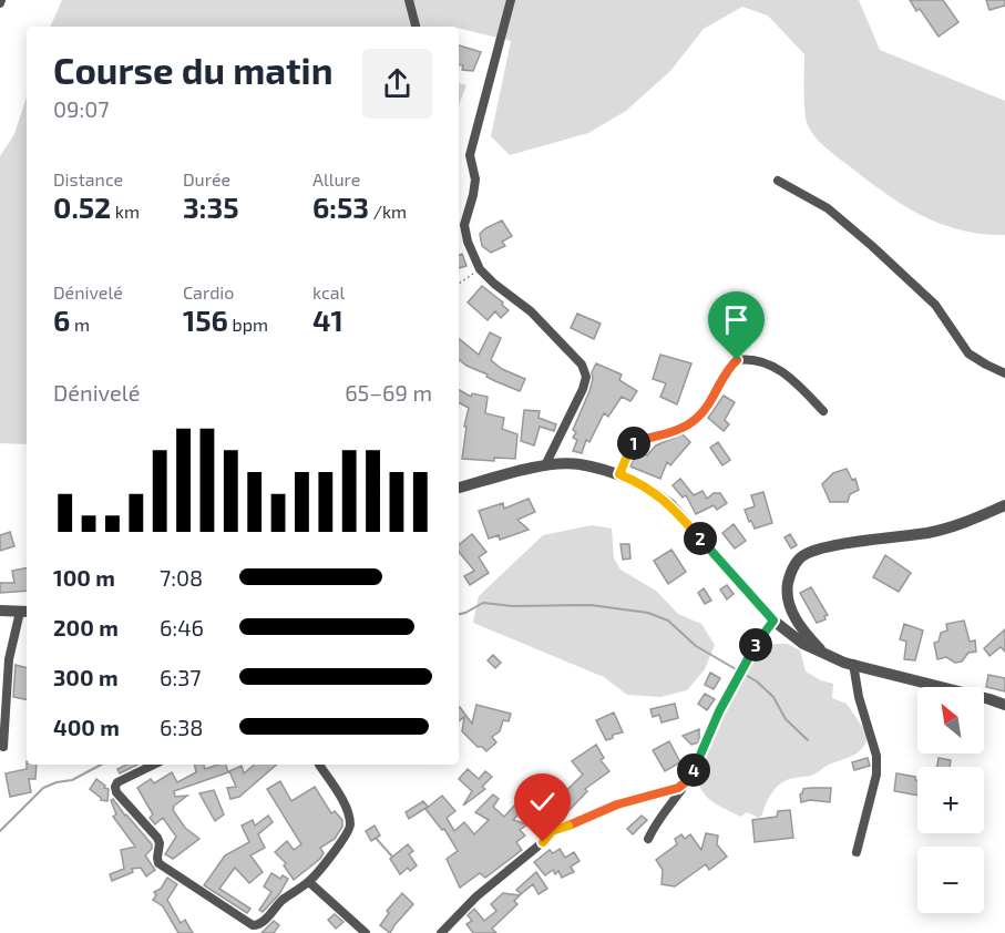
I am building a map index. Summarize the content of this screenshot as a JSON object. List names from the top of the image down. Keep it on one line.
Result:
{"north":"top left","page":{"heading":["Course du matin","09:07"],"stats":[["Distance","0.52 km"],["Durée","3:35"],["Allure","6:53 /km"],["Dénivelé","6 m"],["Cardio","156 bpm"],["kcal","41"]],"chart":["Dénivelé","65–69 m"],"pins":["1","2","3","4"],"list":[{"name":"100 m","note":"7:08"},{"name":"200 m","note":"6:46"},{"name":"300 m","note":"6:37"},{"name":"400 m","note":"6:38"}],"map_buttons":["+","−"]}}
